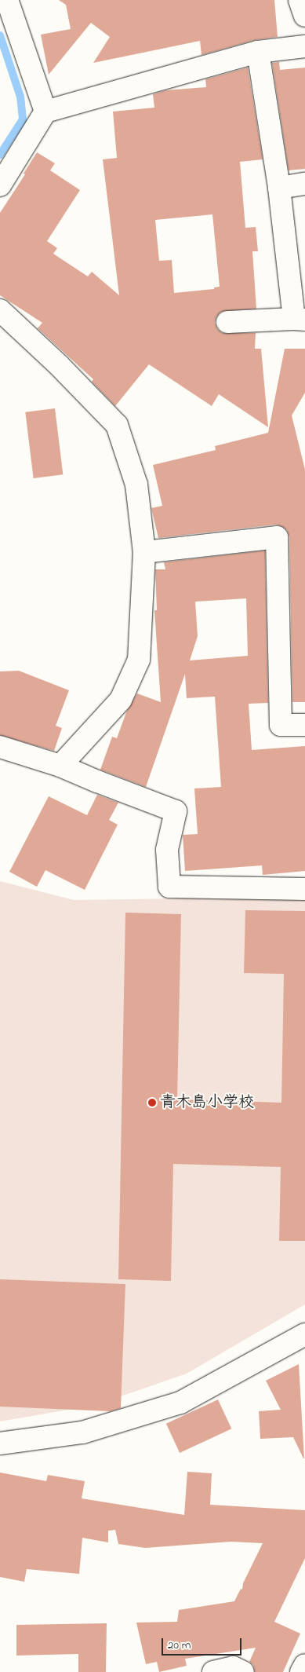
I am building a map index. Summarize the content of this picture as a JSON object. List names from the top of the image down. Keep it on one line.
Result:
{"places":["青木島小学校"],"scale_bar":"20 m"}
